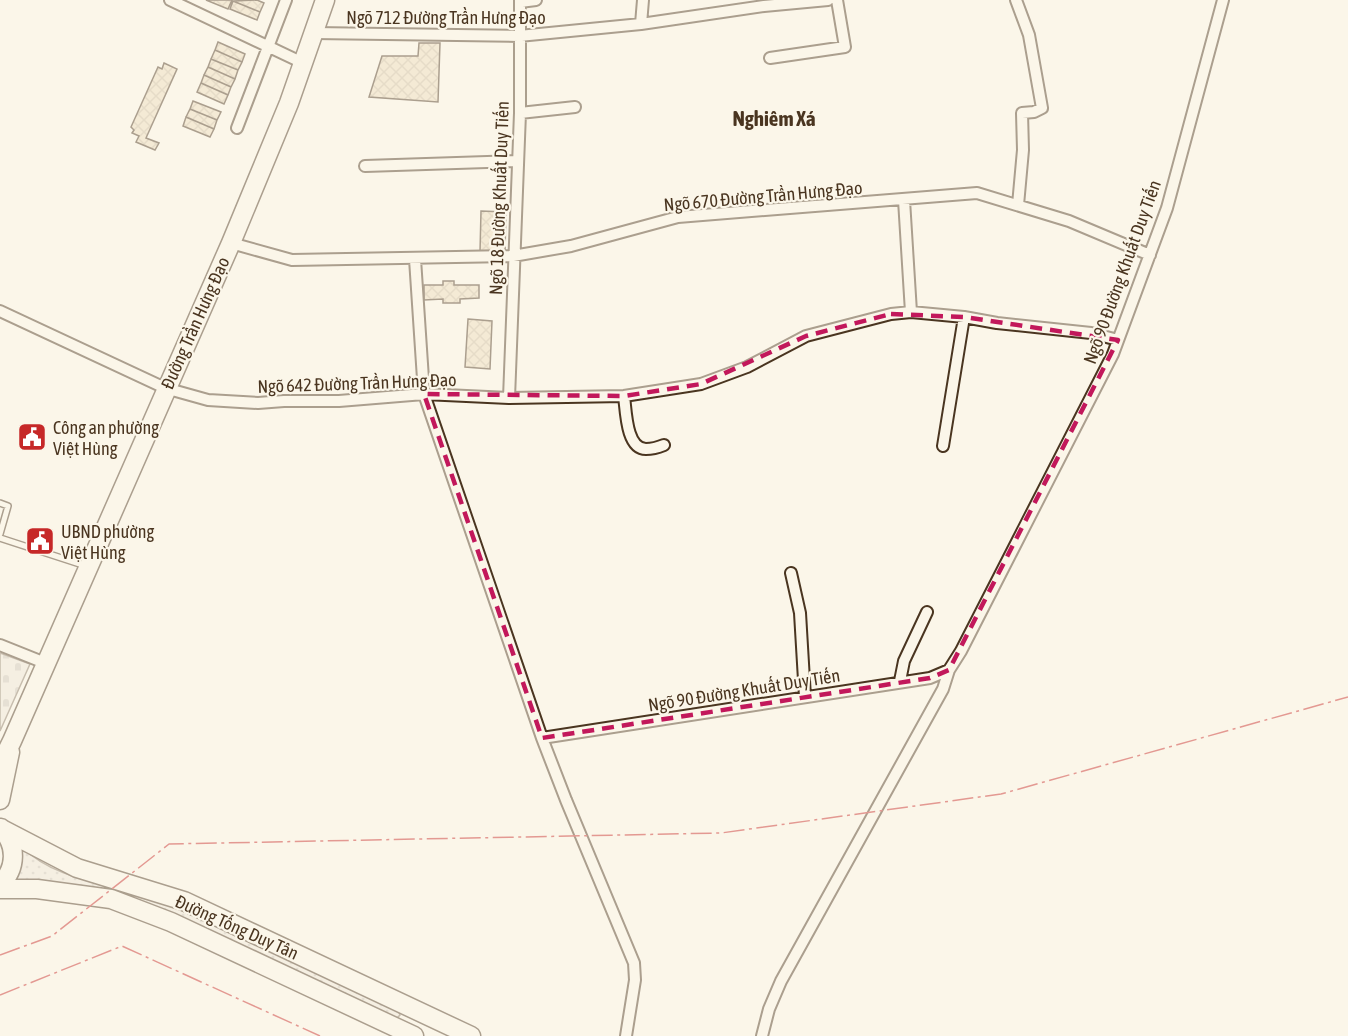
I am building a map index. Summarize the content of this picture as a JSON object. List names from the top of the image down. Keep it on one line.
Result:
{"streets":{"highway":["Đường Trần Hưng Đạo","Đường Tống Duy Tân"],"street":["Ngõ 712 Đường Trần Hưng Đạo","Ngõ 670 Đường Trần Hưng Đạo","Ngõ 18 Đường Khuất Duy Tiến","Ngõ 90 Đường Khuất Duy Tiến","Ngõ 642 Đường Trần Hưng Đạo"]},"crossings":[["Ngõ 712 Đường Trần Hưng Đạo","Ngõ 18 Đường Khuất Duy Tiến"],["Ngõ 712 Đường Trần Hưng Đạo","Đường Trần Hưng Đạo"],["Ngõ 670 Đường Trần Hưng Đạo","Ngõ 18 Đường Khuất Duy Tiến"],["Ngõ 670 Đường Trần Hưng Đạo","Ngõ 90 Đường Khuất Duy Tiến"],["Ngõ 670 Đường Trần Hưng Đạo","Đường Trần Hưng Đạo"],["Ngõ 18 Đường Khuất Duy Tiến","Ngõ 642 Đường Trần Hưng Đạo"],["Ngõ 90 Đường Khuất Duy Tiến","Ngõ 642 Đường Trần Hưng Đạo"],["Đường Trần Hưng Đạo","Ngõ 642 Đường Trần Hưng Đạo"]],"districts":["Nghiêm Xá"],"places":{"public building":["Công an phường Việt Hùng","UBND phường Việt Hùng"]}}
